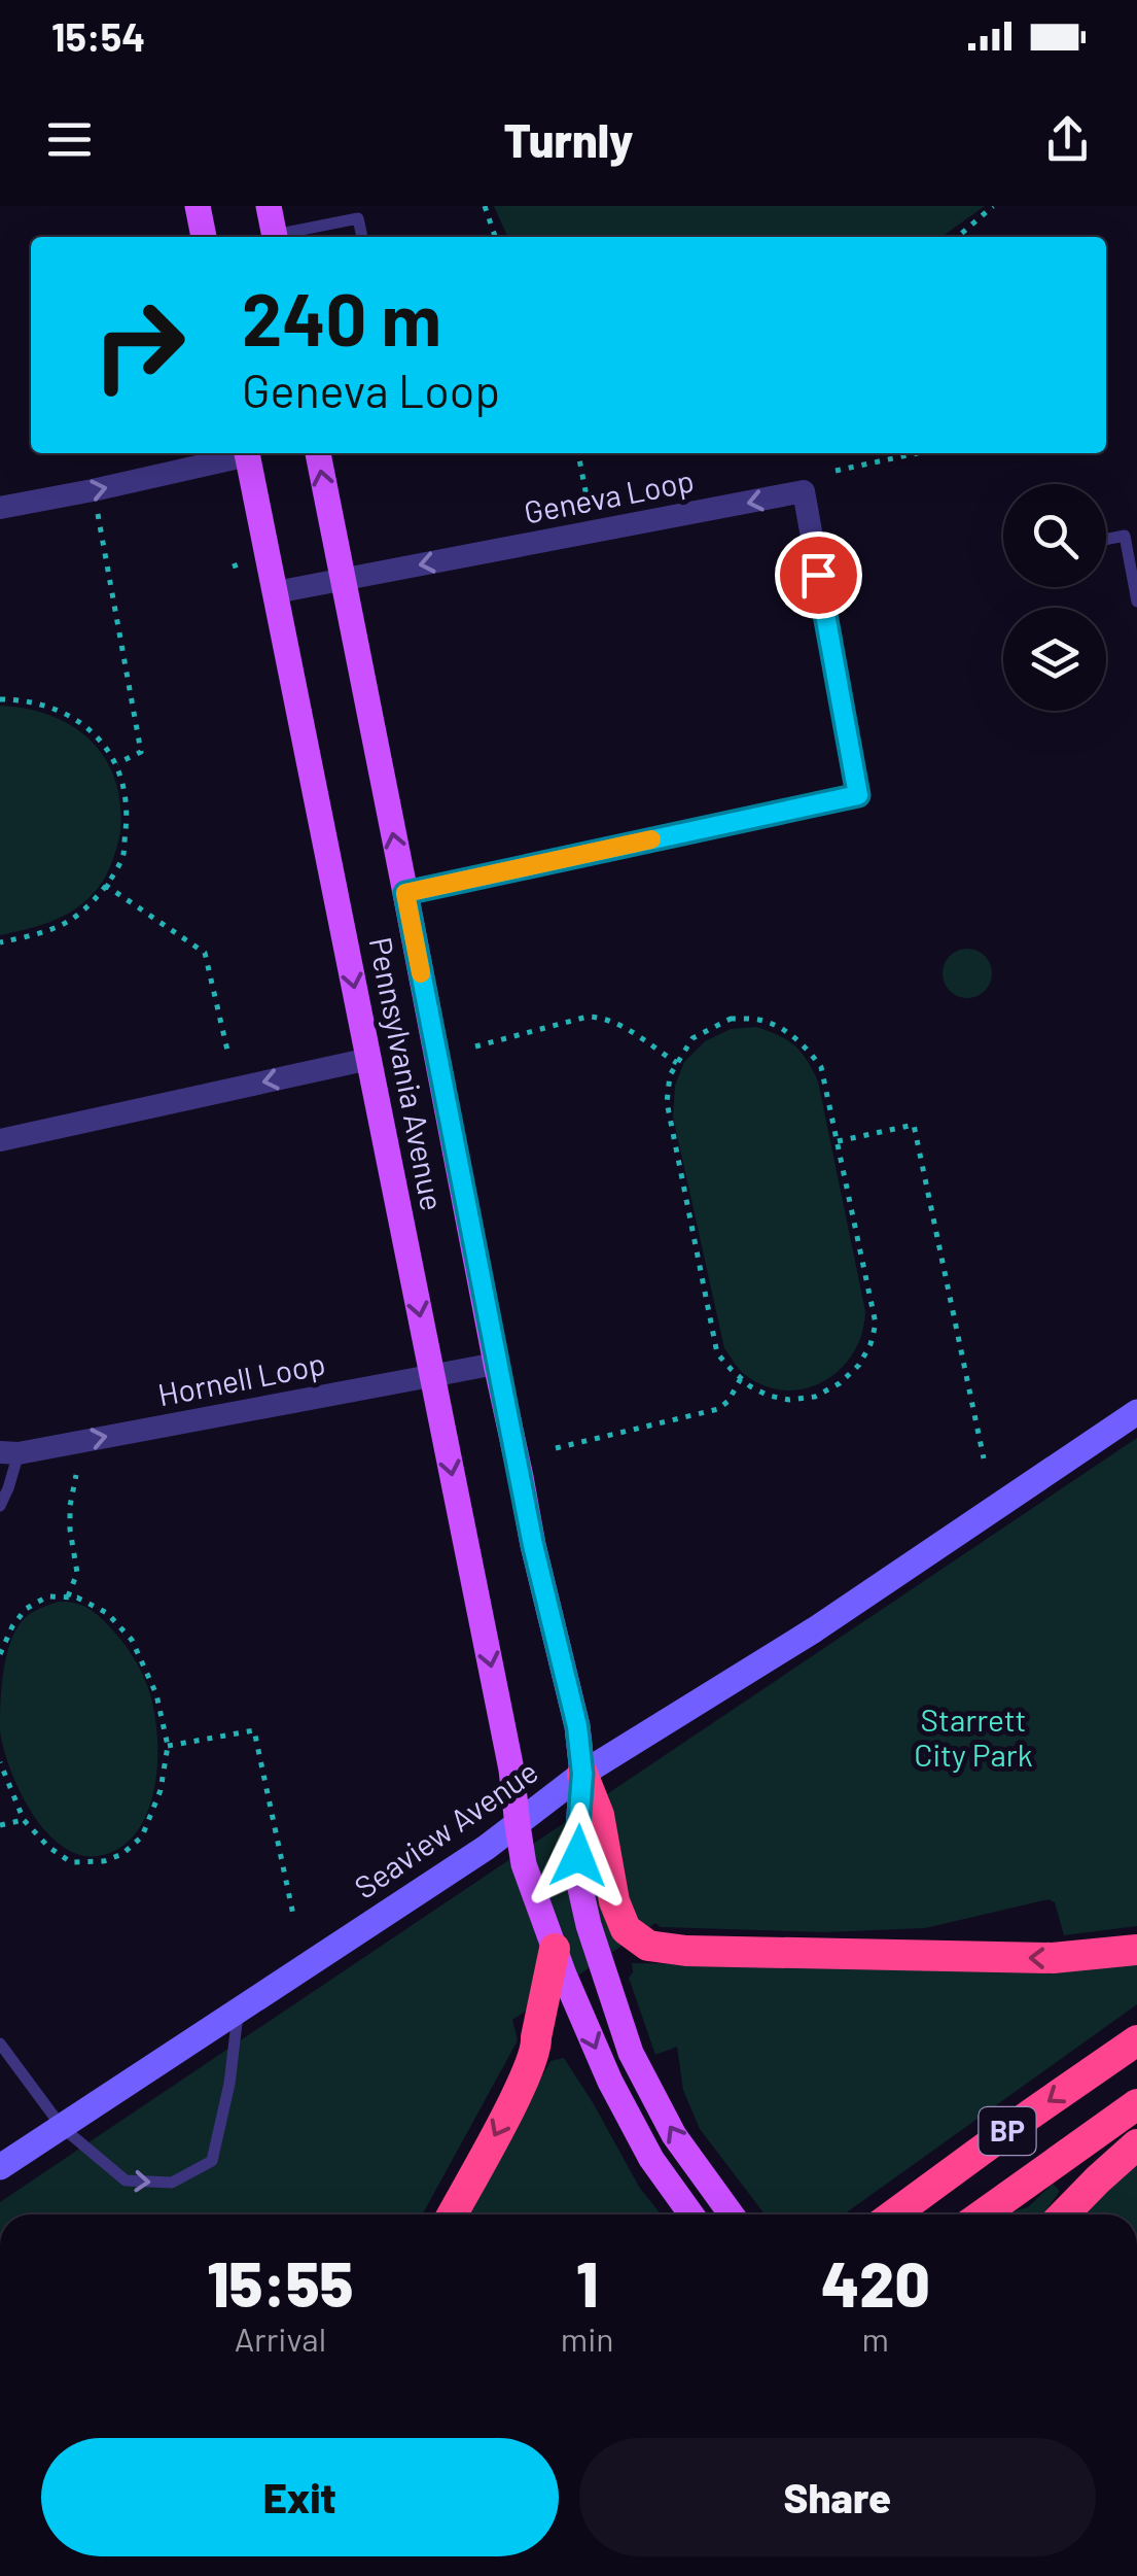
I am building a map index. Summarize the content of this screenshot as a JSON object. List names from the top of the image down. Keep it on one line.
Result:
{"streets":{"highway":["BP"],"main road":["Pennsylvania Avenue"],"street":["Geneva Loop","Hornell Loop","Seaview Avenue"]},"crossings":[["Geneva Loop","Pennsylvania Avenue"],["Pennsylvania Avenue","Hornell Loop"],["Pennsylvania Avenue","Seaview Avenue"]],"one_way":["Hornell Loop"],"parks":["Starrett City Park"],"page":{"status":"15:54","header":"Turnly","turn":["240 m","Geneva Loop"],"eta":["15:55","Arrival","1","min","420","m"],"buttons":["Exit","Share"]}}
